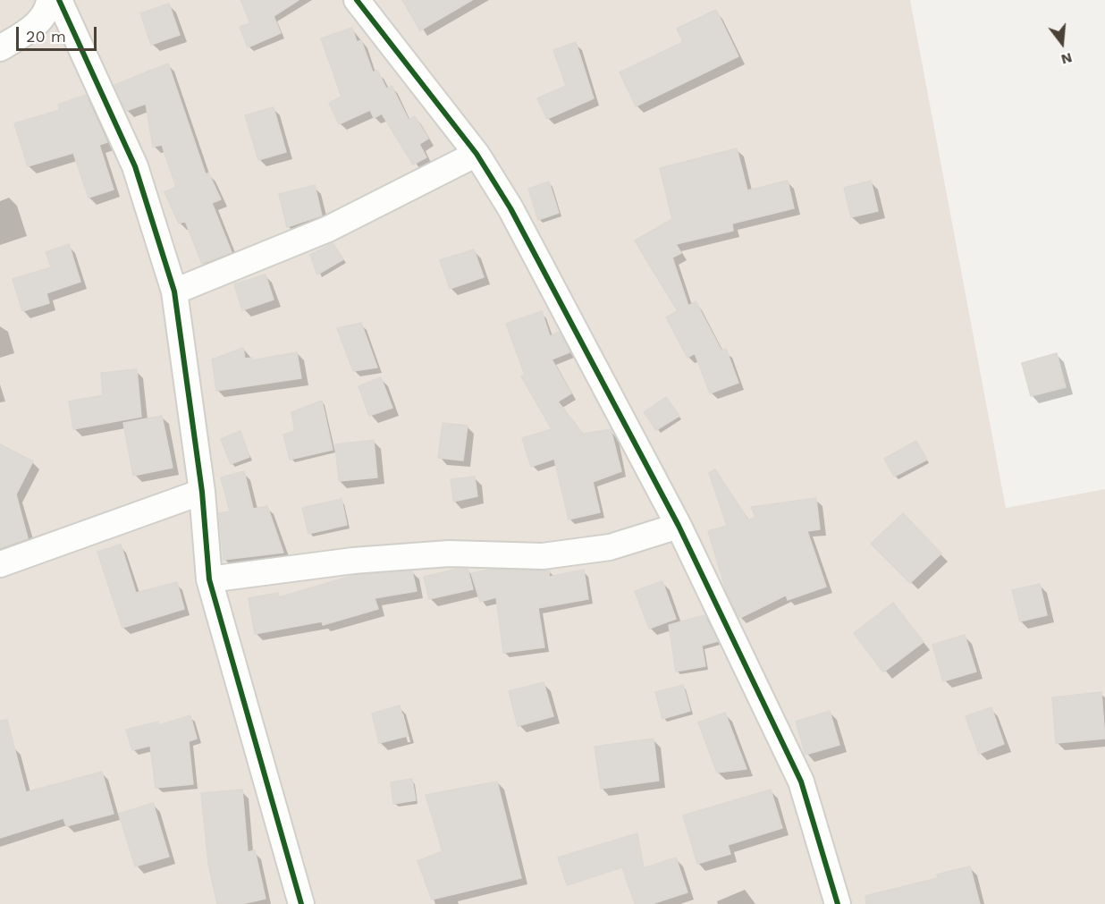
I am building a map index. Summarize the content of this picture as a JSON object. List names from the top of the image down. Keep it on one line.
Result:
{"scale_bar":"20 m","north":"bottom"}
